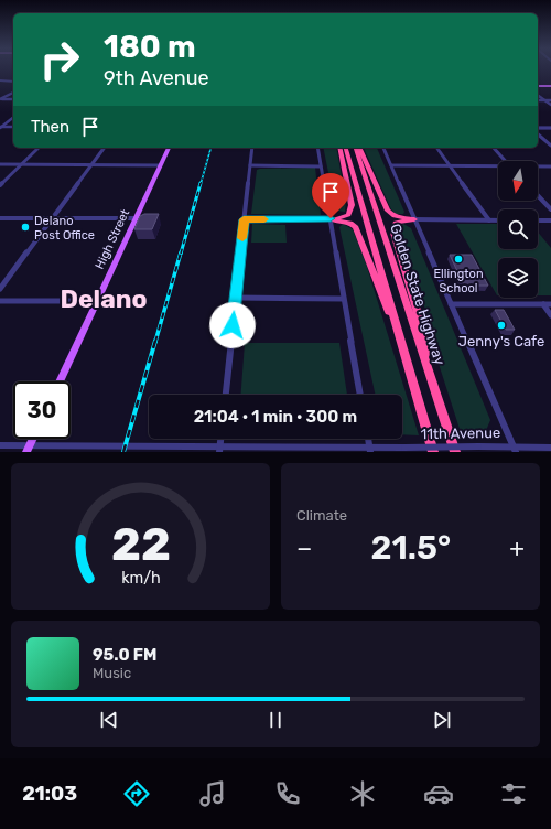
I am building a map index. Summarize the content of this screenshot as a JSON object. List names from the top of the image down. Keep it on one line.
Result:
{"streets":{"highway":["Golden State Highway"],"main road":["High Street"],"street":["11th Avenue"]},"districts":["Delano"],"places":["Delano Post Office","Ellington School","Jenny's Cafe"],"north":"bottom","page":{"turn":["180 m","9th Avenue"],"then":"Then","limit":"30","trip":"21:04 · 1 min · 300 m","tile":"Climate","heat":["−","21.5°","+"],"song":["95.0 FM","Music"],"tabs":"21:03","gauge":["22","km/h"]}}
